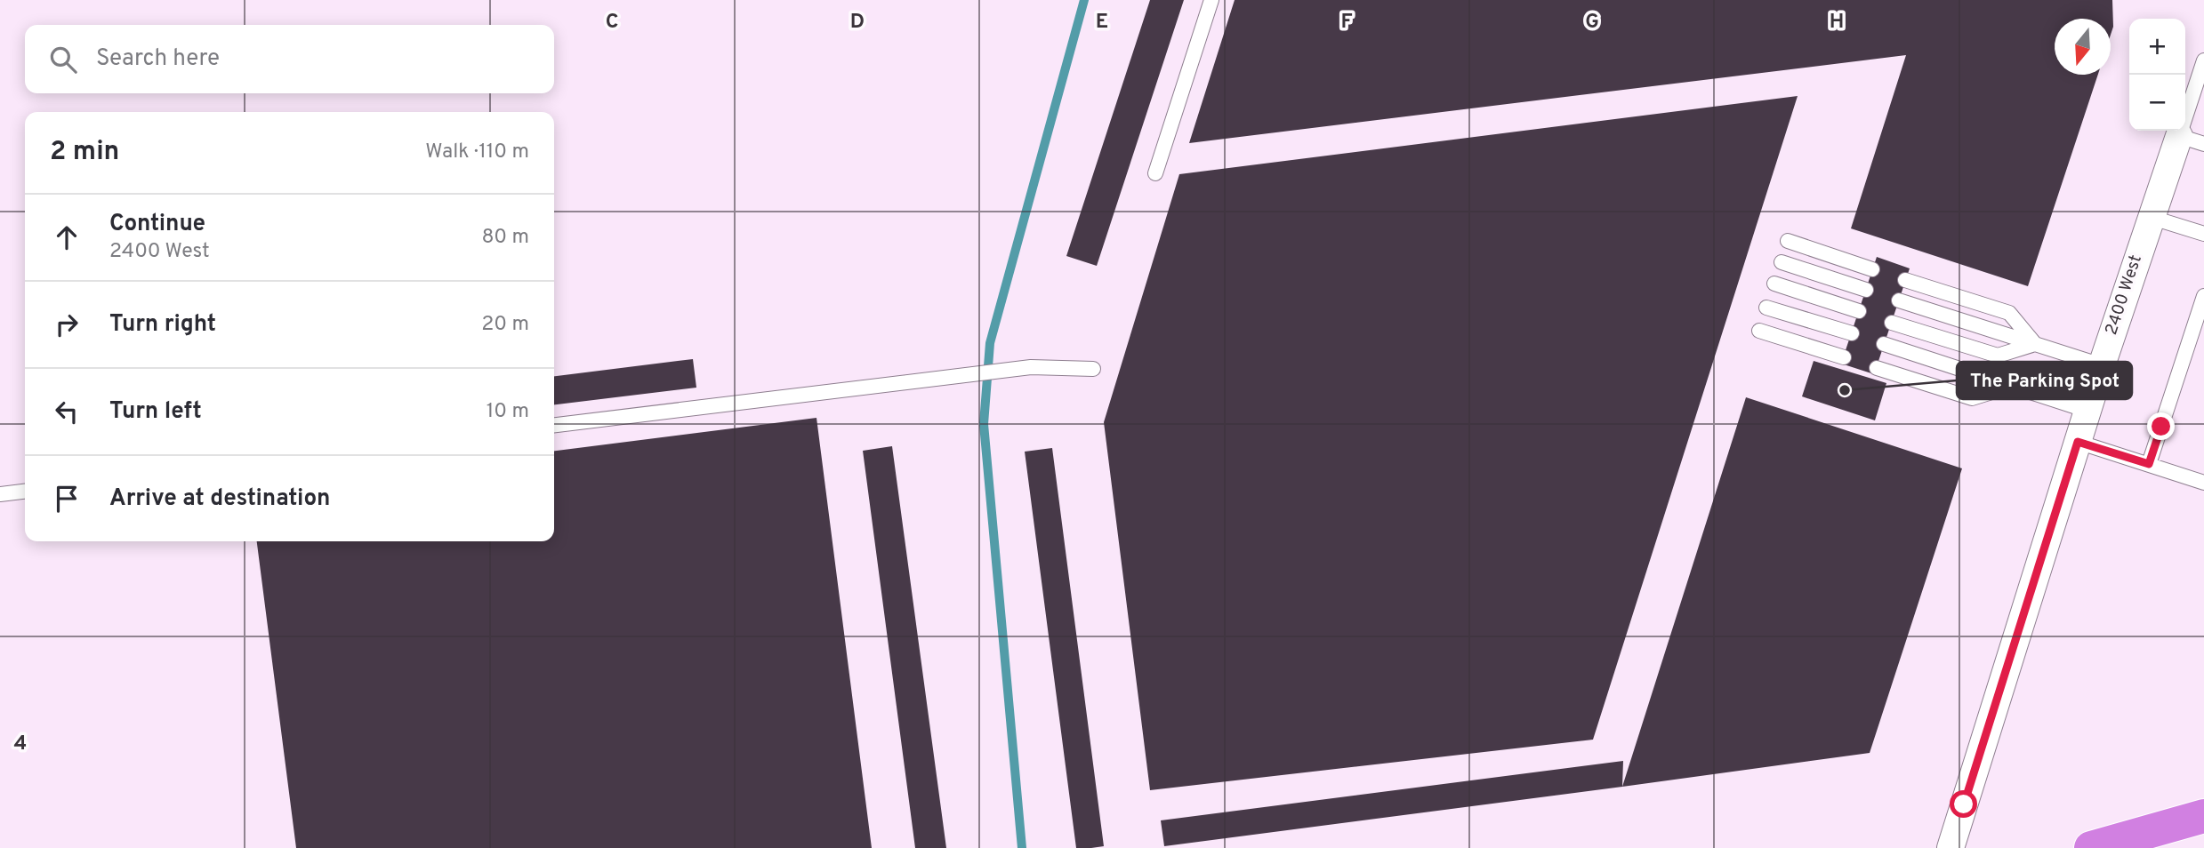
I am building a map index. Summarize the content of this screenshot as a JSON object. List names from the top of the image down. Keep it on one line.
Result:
{"streets":{"street":["2400 West"]},"places":["The Parking Spot"],"north":"bottom","page":{"map_buttons":["+","−"],"search":"Search here","heading":["2 min","Walk · 110 m"],"list":[["Continue","2400 West","80 m"],["Turn right","20 m"],["Turn left","10 m"],"Arrive at destination"]},"grid":{"columns":["C","D","E","F","G","H"],"rows":["4"]}}
